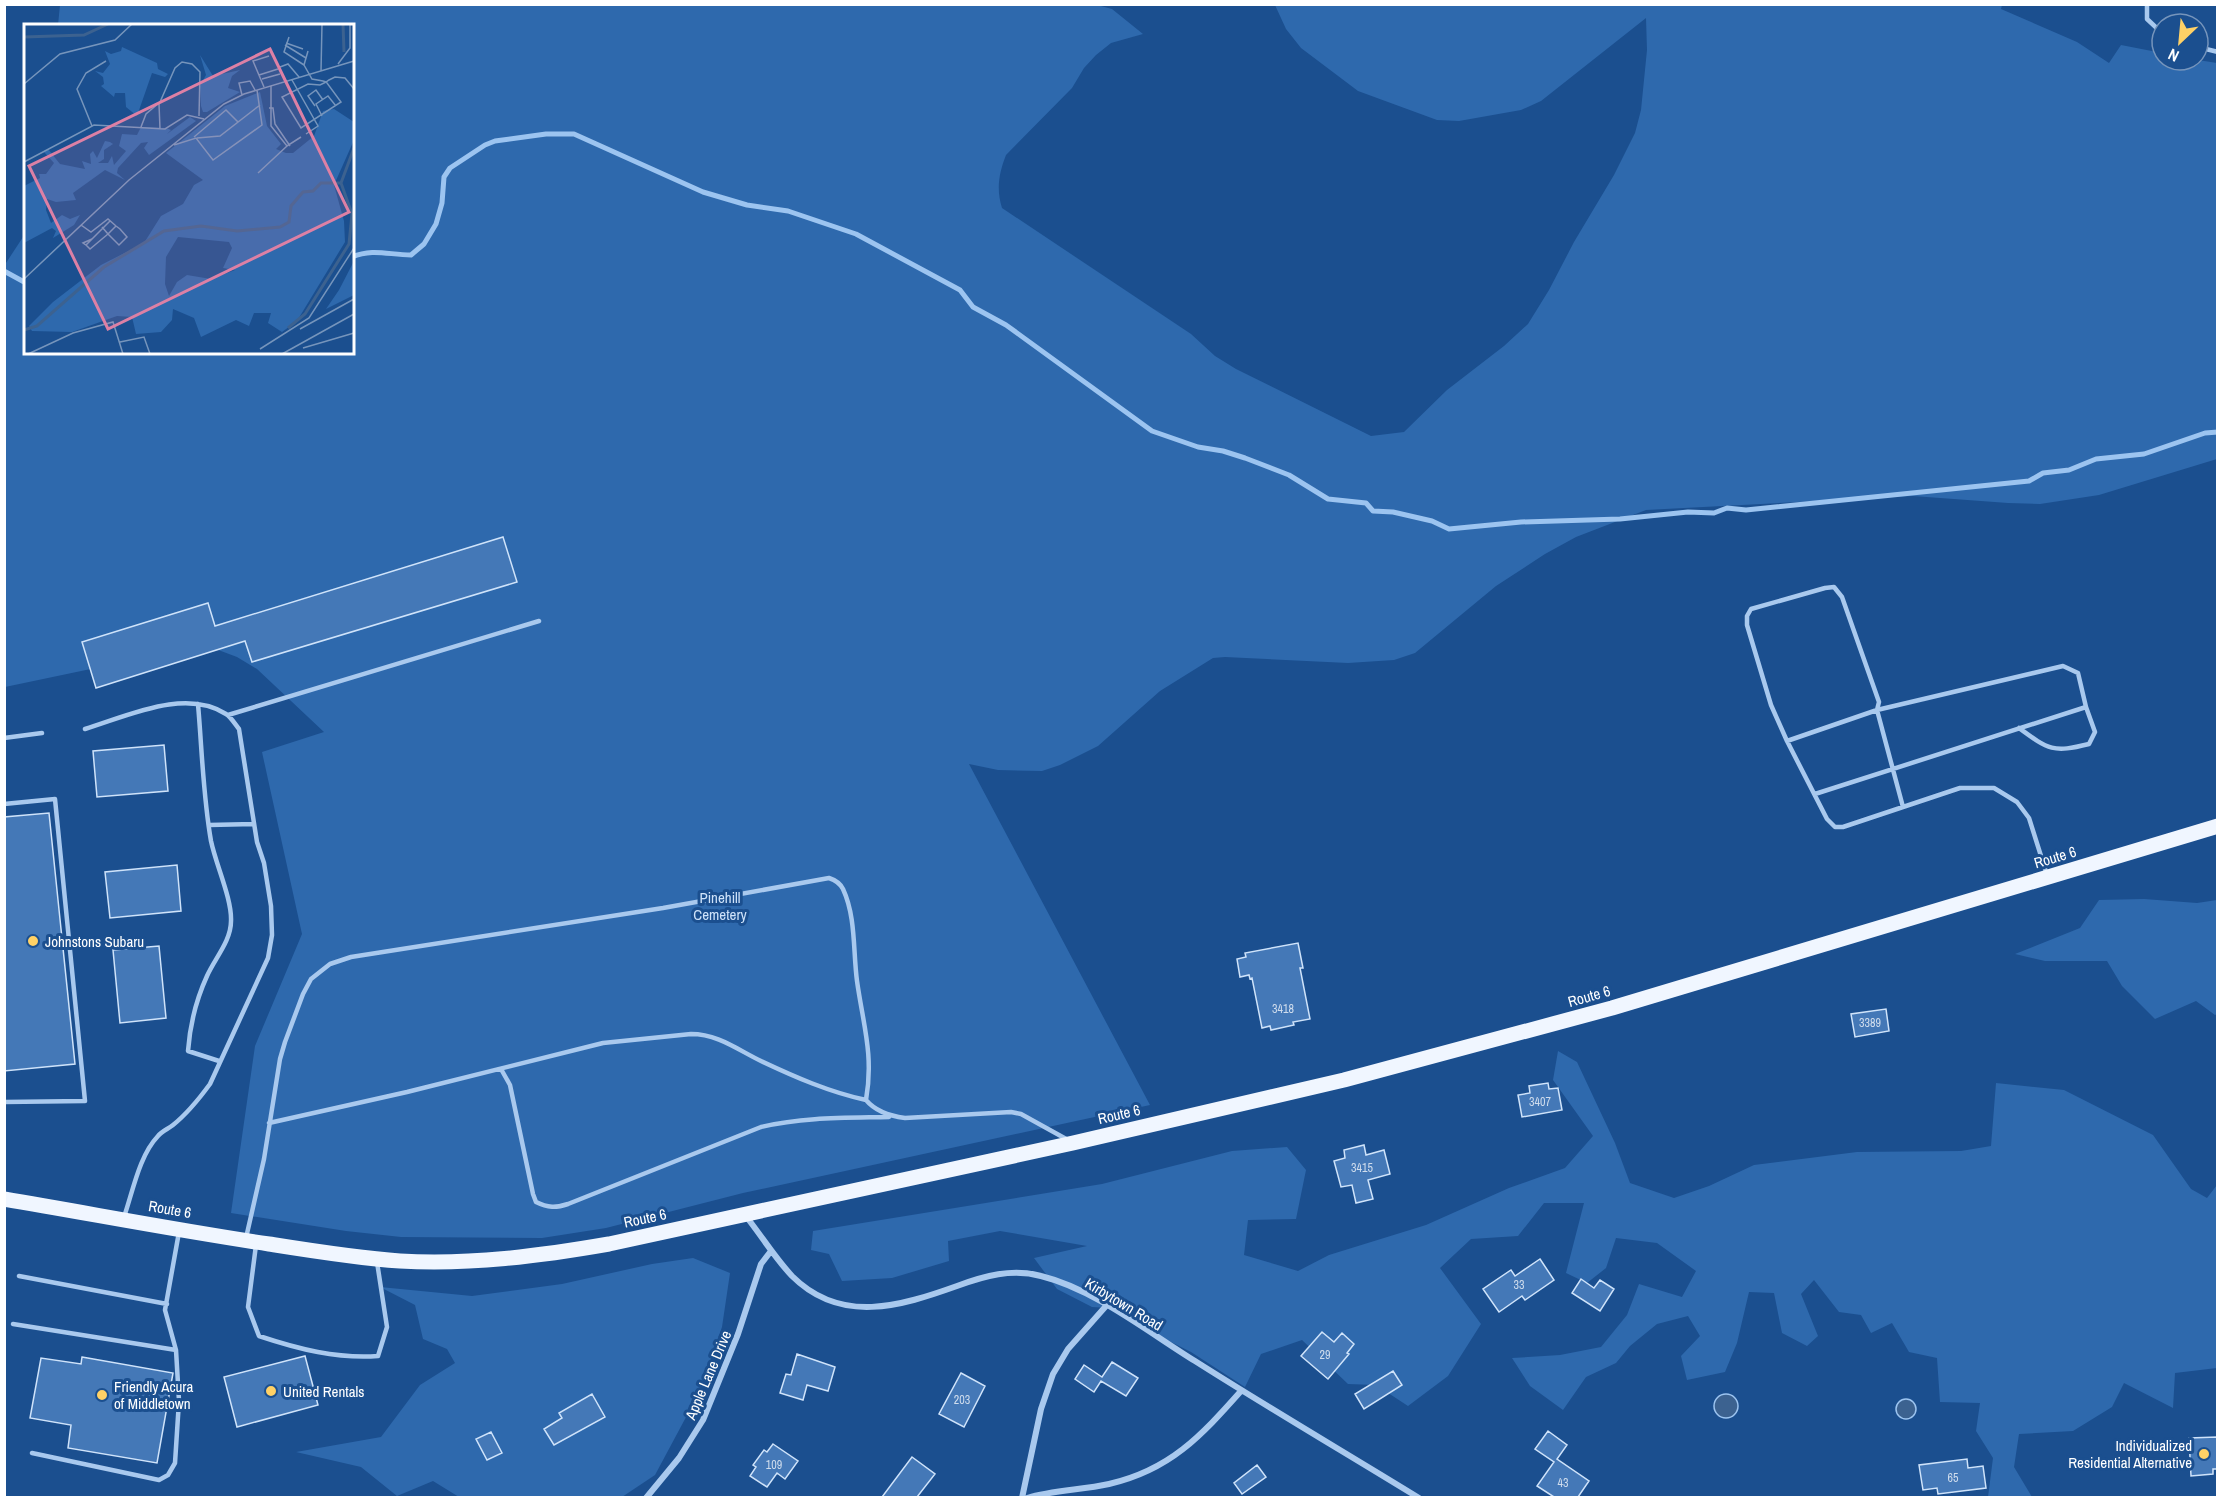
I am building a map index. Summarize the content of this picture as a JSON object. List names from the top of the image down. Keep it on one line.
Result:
{"streets":{"main road":["Route 6"],"street":["Kirbytown Road","Apple Lane Drive"]},"crossings":[["Route 6","Kirbytown Road"],["Kirbytown Road","Apple Lane Drive"]],"parks":["Pinehill Cemetery"],"places":["Johnstons Subaru","United Rentals","Friendly Acura of Middletown","Individualized Residential Alternative"],"house_numbers":["3418","3389","3407","3415","33","29","203","109","65","43"],"north":"bottom left"}
